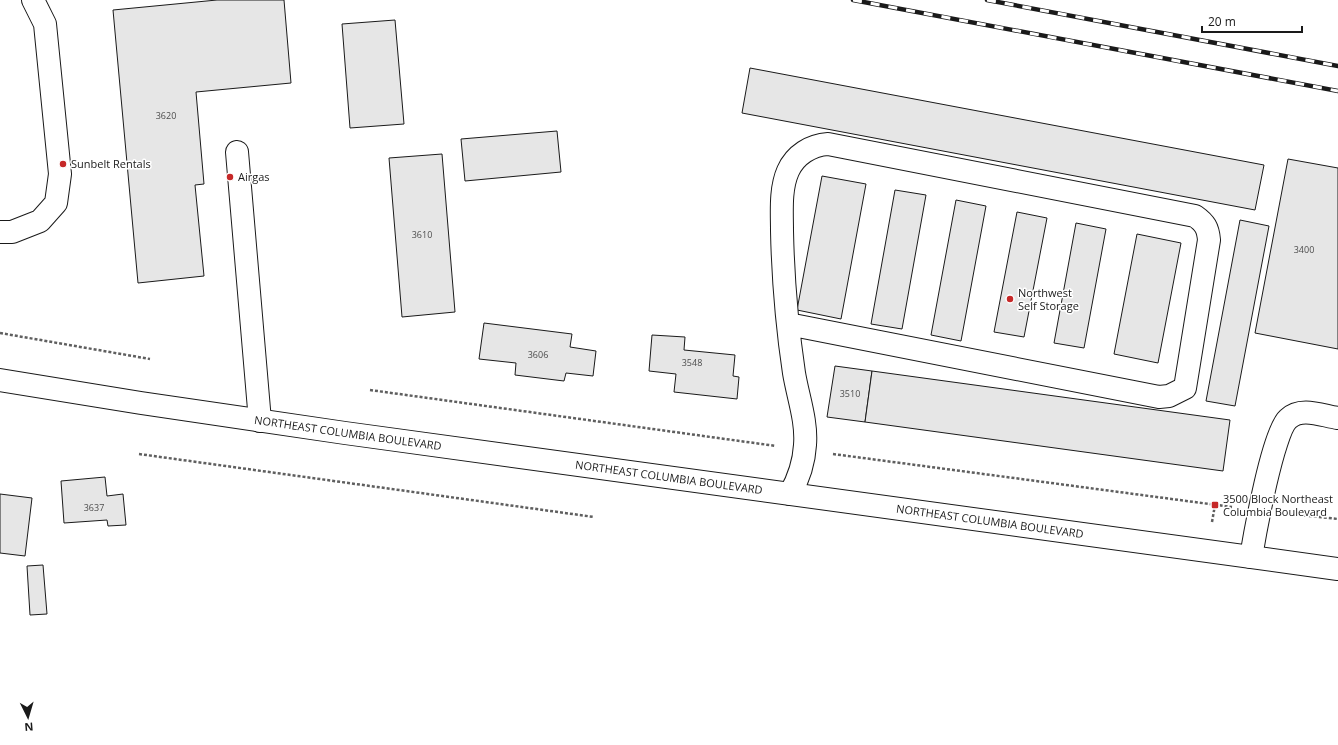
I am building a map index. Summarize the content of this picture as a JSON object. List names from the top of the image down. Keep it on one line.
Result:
{"streets":{"main road":["NORTHEAST COLUMBIA BOULEVARD"]},"places":{"other":["Sunbelt Rentals","Airgas","Northwest Self Storage"],"transit":["3500 Block Northeast Columbia Boulevard"]},"house_numbers":["3620","3610","3400","3606","3548","3510","3637"],"scale_bar":"20 m","north":"bottom"}
